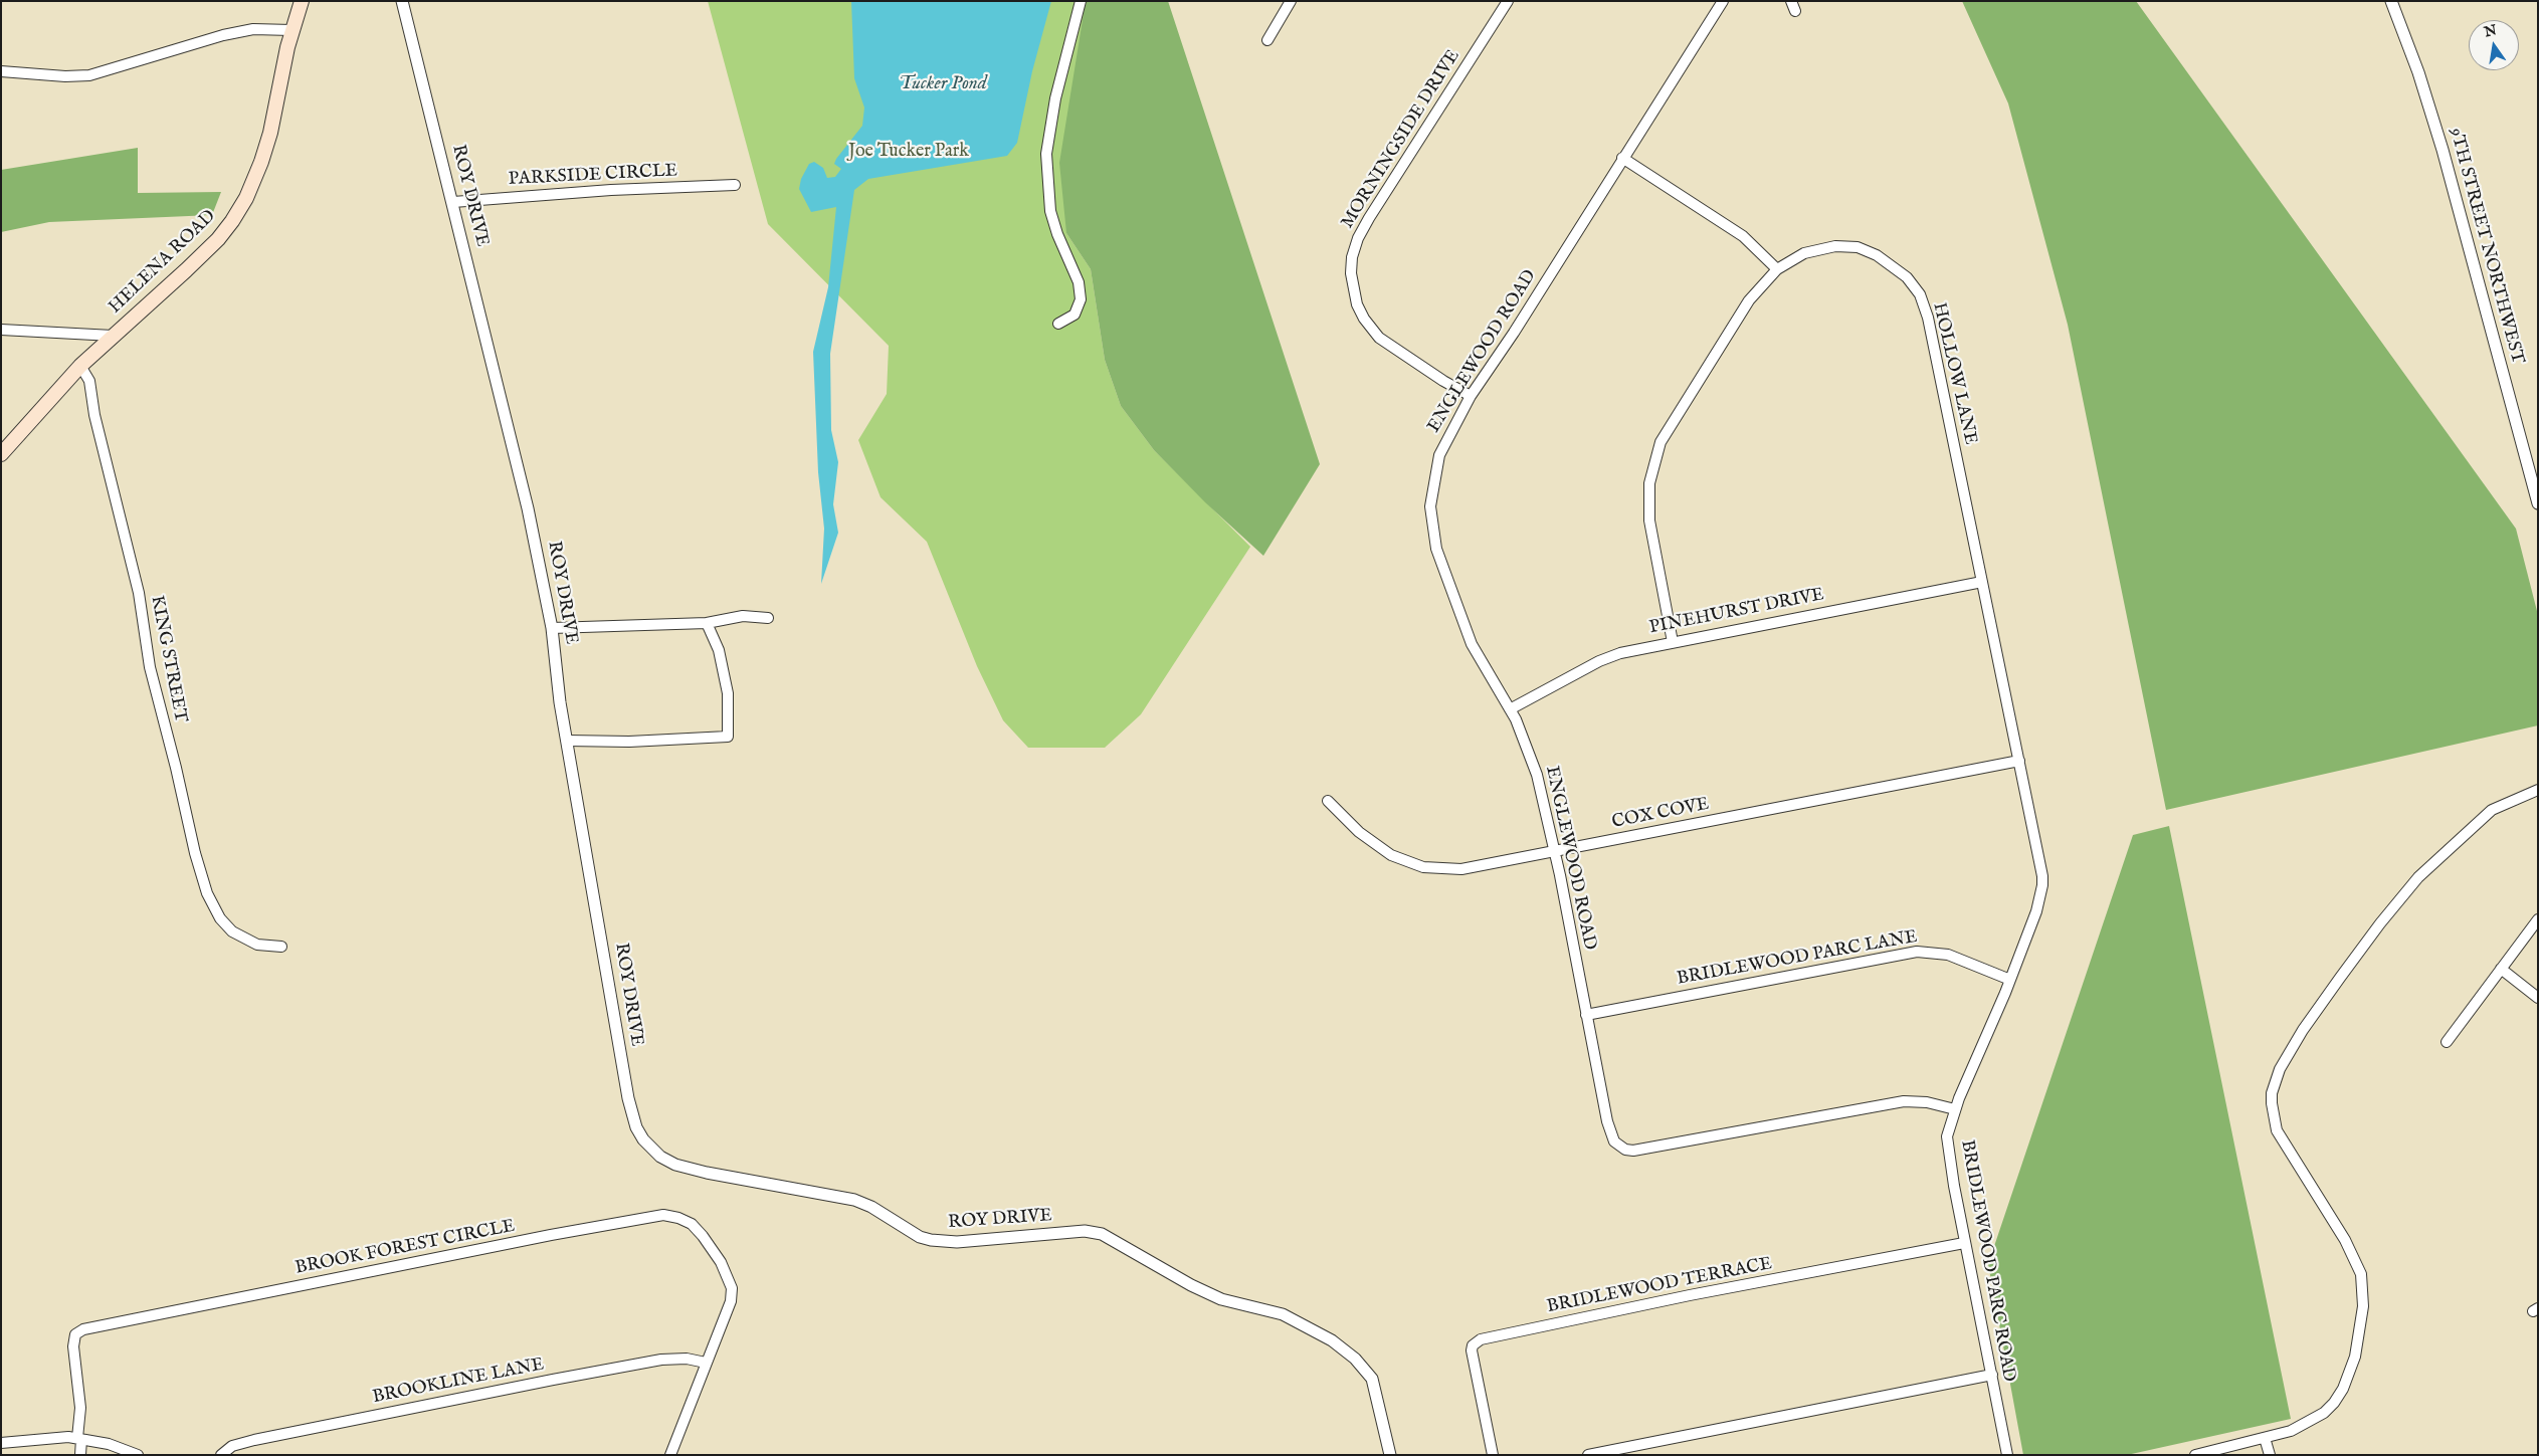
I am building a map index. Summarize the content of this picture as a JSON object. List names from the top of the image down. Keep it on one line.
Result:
{"streets":{"main road":["HELENA ROAD"],"street":["MORNINGSIDE DRIVE","PARKSIDE CIRCLE","ROY DRIVE","9TH STREET NORTHWEST","ENGLEWOOD ROAD","HOLLOW LANE","PINEHURST DRIVE","KING STREET","COX COVE","BRIDLEWOOD PARC LANE","BROOK FOREST CIRCLE","BRIDLEWOOD PARC ROAD","BRIDLEWOOD TERRACE","BROOKLINE LANE"]},"crossings":[["MORNINGSIDE DRIVE","ENGLEWOOD ROAD"],["PARKSIDE CIRCLE","ROY DRIVE"],["HELENA ROAD","KING STREET"],["ENGLEWOOD ROAD","PINEHURST DRIVE"],["ENGLEWOOD ROAD","COX COVE"],["ENGLEWOOD ROAD","BRIDLEWOOD PARC LANE"],["ENGLEWOOD ROAD","BRIDLEWOOD PARC ROAD"],["HOLLOW LANE","PINEHURST DRIVE"],["HOLLOW LANE","COX COVE"],["HOLLOW LANE","BRIDLEWOOD PARC ROAD"],["COX COVE","BRIDLEWOOD PARC ROAD"],["BRIDLEWOOD PARC LANE","BRIDLEWOOD PARC ROAD"],["BROOK FOREST CIRCLE","BROOKLINE LANE"],["BRIDLEWOOD PARC ROAD","BRIDLEWOOD TERRACE"]],"water":["Tucker Pond"],"parks":["Joe Tucker Park"],"north":"top"}
